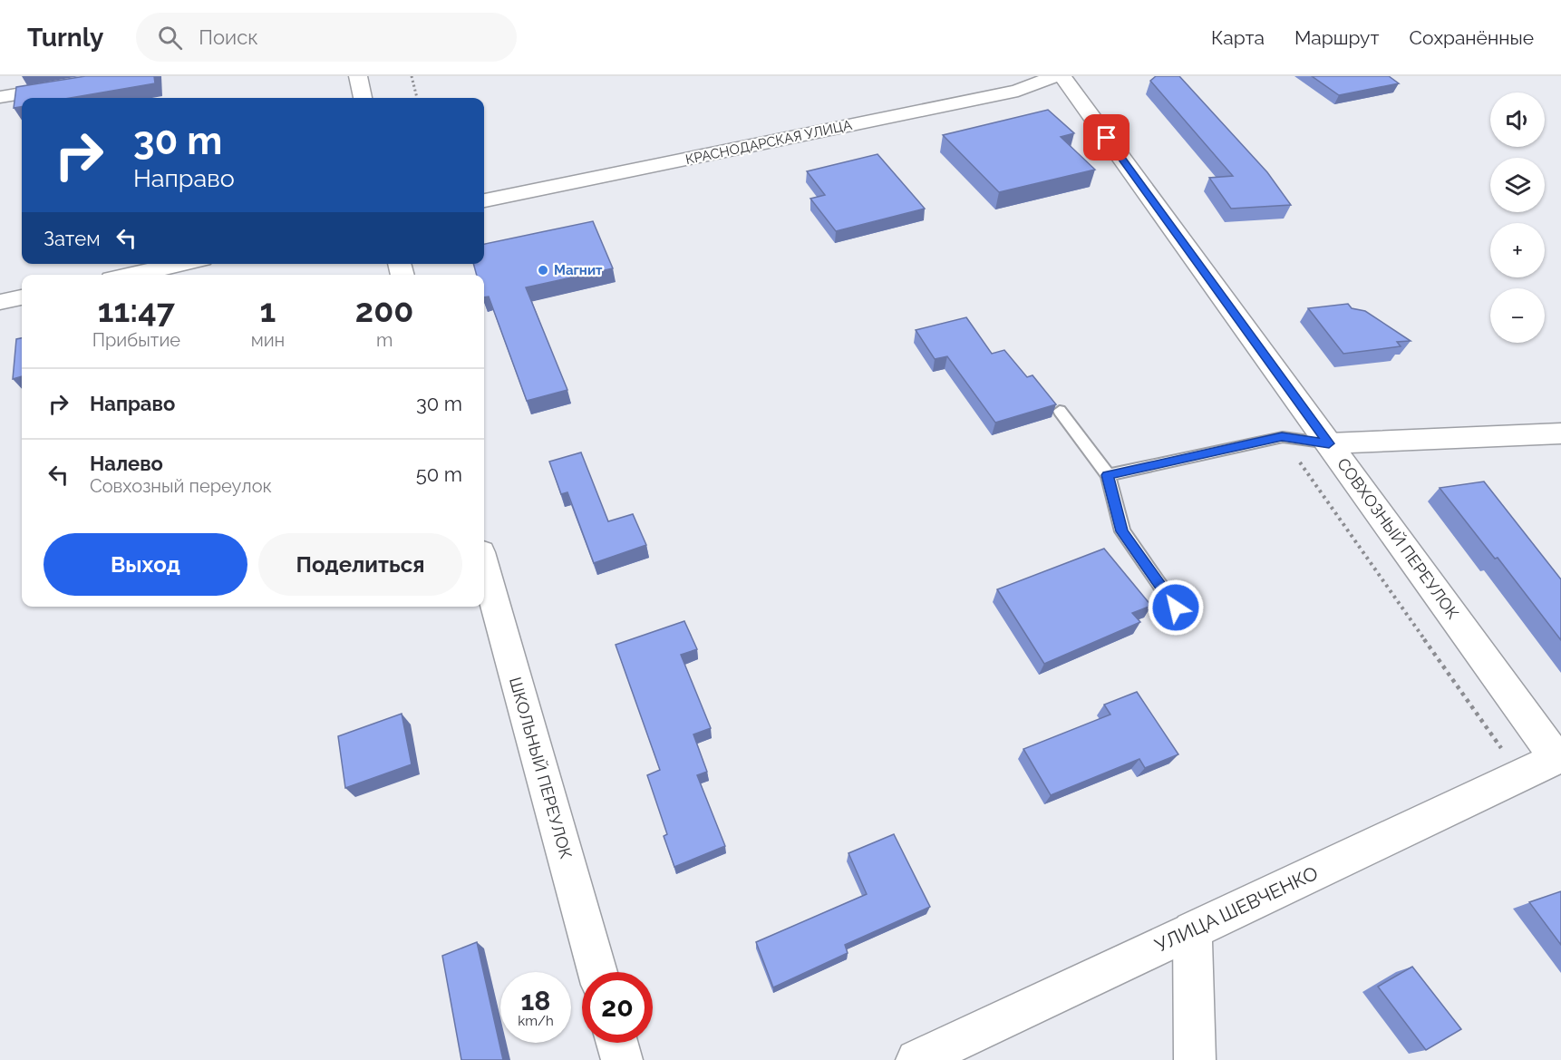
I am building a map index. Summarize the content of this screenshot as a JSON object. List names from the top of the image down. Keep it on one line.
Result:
{"streets":{"street":["КРАСНОДАРСКАЯ УЛИЦА","СОВХОЗНЫЙ ПЕРЕУЛОК","ШКОЛЬНЫЙ ПЕРЕУЛОК","УЛИЦА ШЕВЧЕНКО"]},"crossings":[["СОВХОЗНЫЙ ПЕРЕУЛОК","УЛИЦА ШЕВЧЕНКО"]],"places":["Магнит"],"page":{"header":"Turnly","search":"Поиск","nav":["Карта","Маршрут","Сохранённые"],"map_buttons":["+","−"],"turn":["30 m","Направо"],"then":"Затем","eta":["11:47","Прибытие","1","мин","200","m"],"list":[{"name":"Направо","value":"30 m"},{"name":"Налево","note":"Совхозный переулок","value":"50 m"}],"buttons":["Выход","Поделиться"],"speed":"18 km/h","limit":"20"}}
